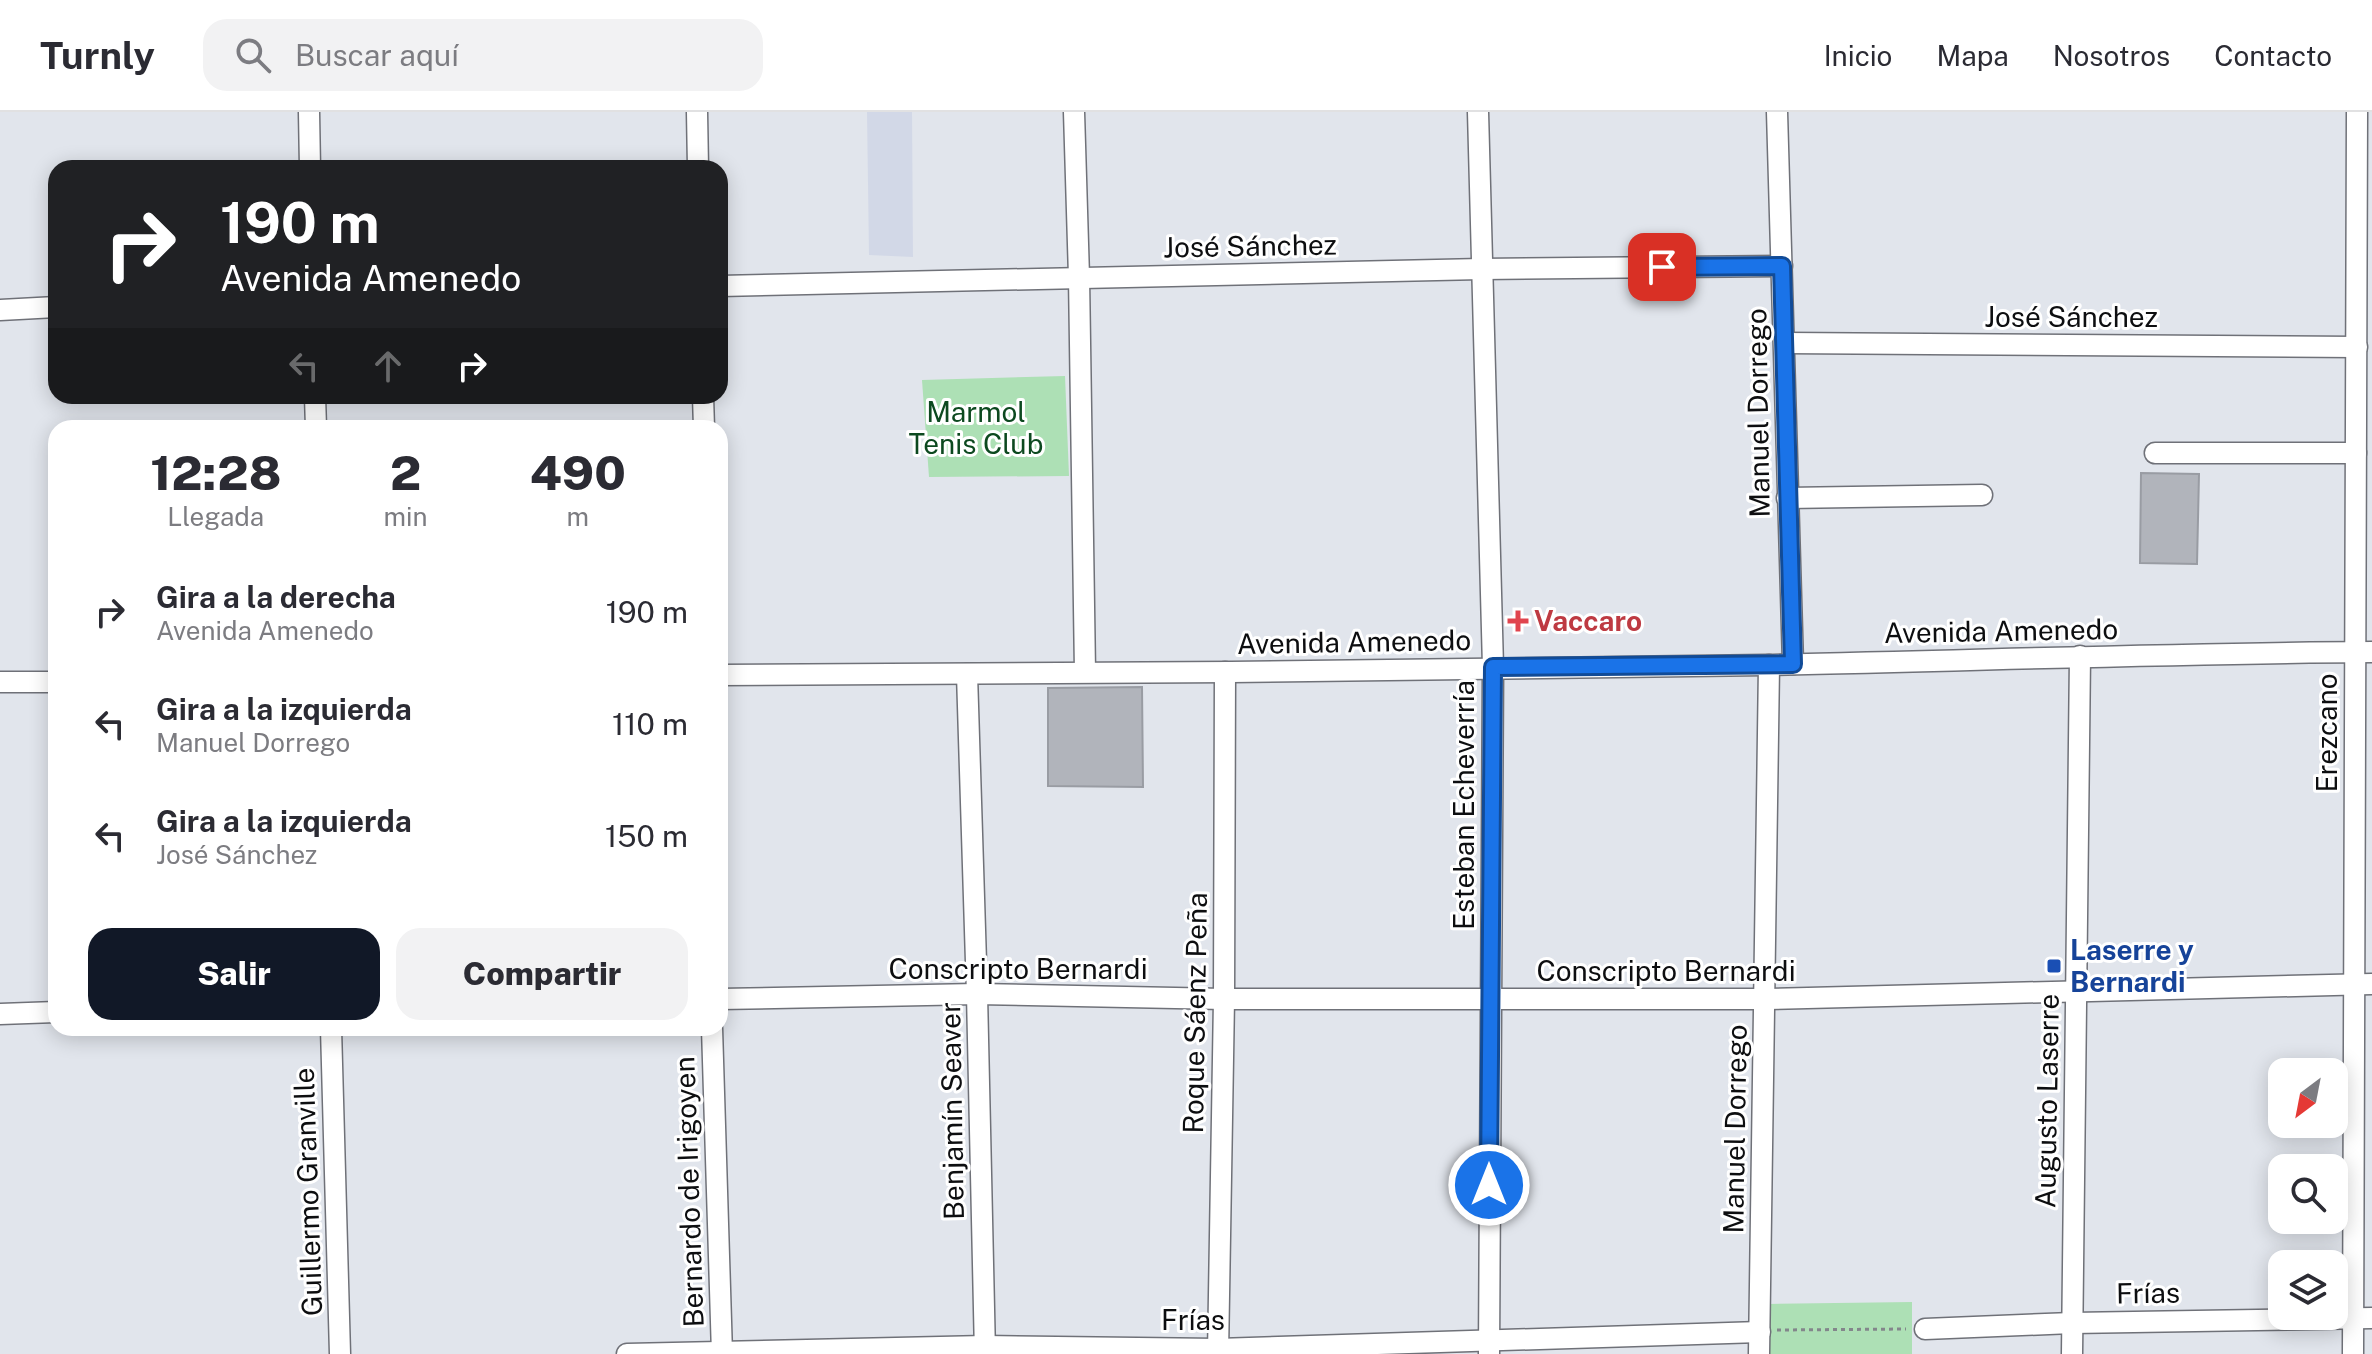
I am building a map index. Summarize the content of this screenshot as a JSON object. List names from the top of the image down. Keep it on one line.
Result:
{"streets":{"street":["José Sánchez","Manuel Dorrego","Avenida Amenedo","Erezcano","Esteban Echeverría","Conscripto Bernardi","Roque Sáenz Peña","Augusto Laserre","Benjamín Seaver","Guillermo Granville","Bernardo de Irigoyen","Frías"]},"crossings":[["José Sánchez","Manuel Dorrego"],["José Sánchez","Erezcano"],["José Sánchez","Esteban Echeverría"],["Manuel Dorrego","Avenida Amenedo"],["Manuel Dorrego","Conscripto Bernardi"],["Manuel Dorrego","Frías"],["Avenida Amenedo","Erezcano"],["Avenida Amenedo","Esteban Echeverría"],["Avenida Amenedo","Roque Sáenz Peña"],["Avenida Amenedo","Augusto Laserre"],["Avenida Amenedo","Benjamín Seaver"],["Erezcano","Conscripto Bernardi"],["Erezcano","Frías"],["Esteban Echeverría","Conscripto Bernardi"],["Esteban Echeverría","Frías"],["Conscripto Bernardi","Roque Sáenz Peña"],["Conscripto Bernardi","Augusto Laserre"],["Conscripto Bernardi","Benjamín Seaver"],["Roque Sáenz Peña","Frías"],["Augusto Laserre","Frías"],["Benjamín Seaver","Frías"],["Bernardo de Irigoyen","Frías"]],"parks":["Marmol Tenis Club"],"places":{"health":["Vaccaro"],"transit":["Laserre y Bernardi"]},"north":"bottom left","page":{"header":"Turnly","search":"Buscar aquí","nav":["Inicio","Mapa","Nosotros","Contacto"],"turn":["190 m","Avenida Amenedo"],"eta":["12:28","Llegada","2","min","490","m"],"list":[{"name":"Gira a la derecha","note":"Avenida Amenedo","value":"190 m"},{"name":"Gira a la izquierda","note":"Manuel Dorrego","value":"110 m"},{"name":"Gira a la izquierda","note":"José Sánchez","value":"150 m"}],"buttons":["Salir","Compartir"]}}
